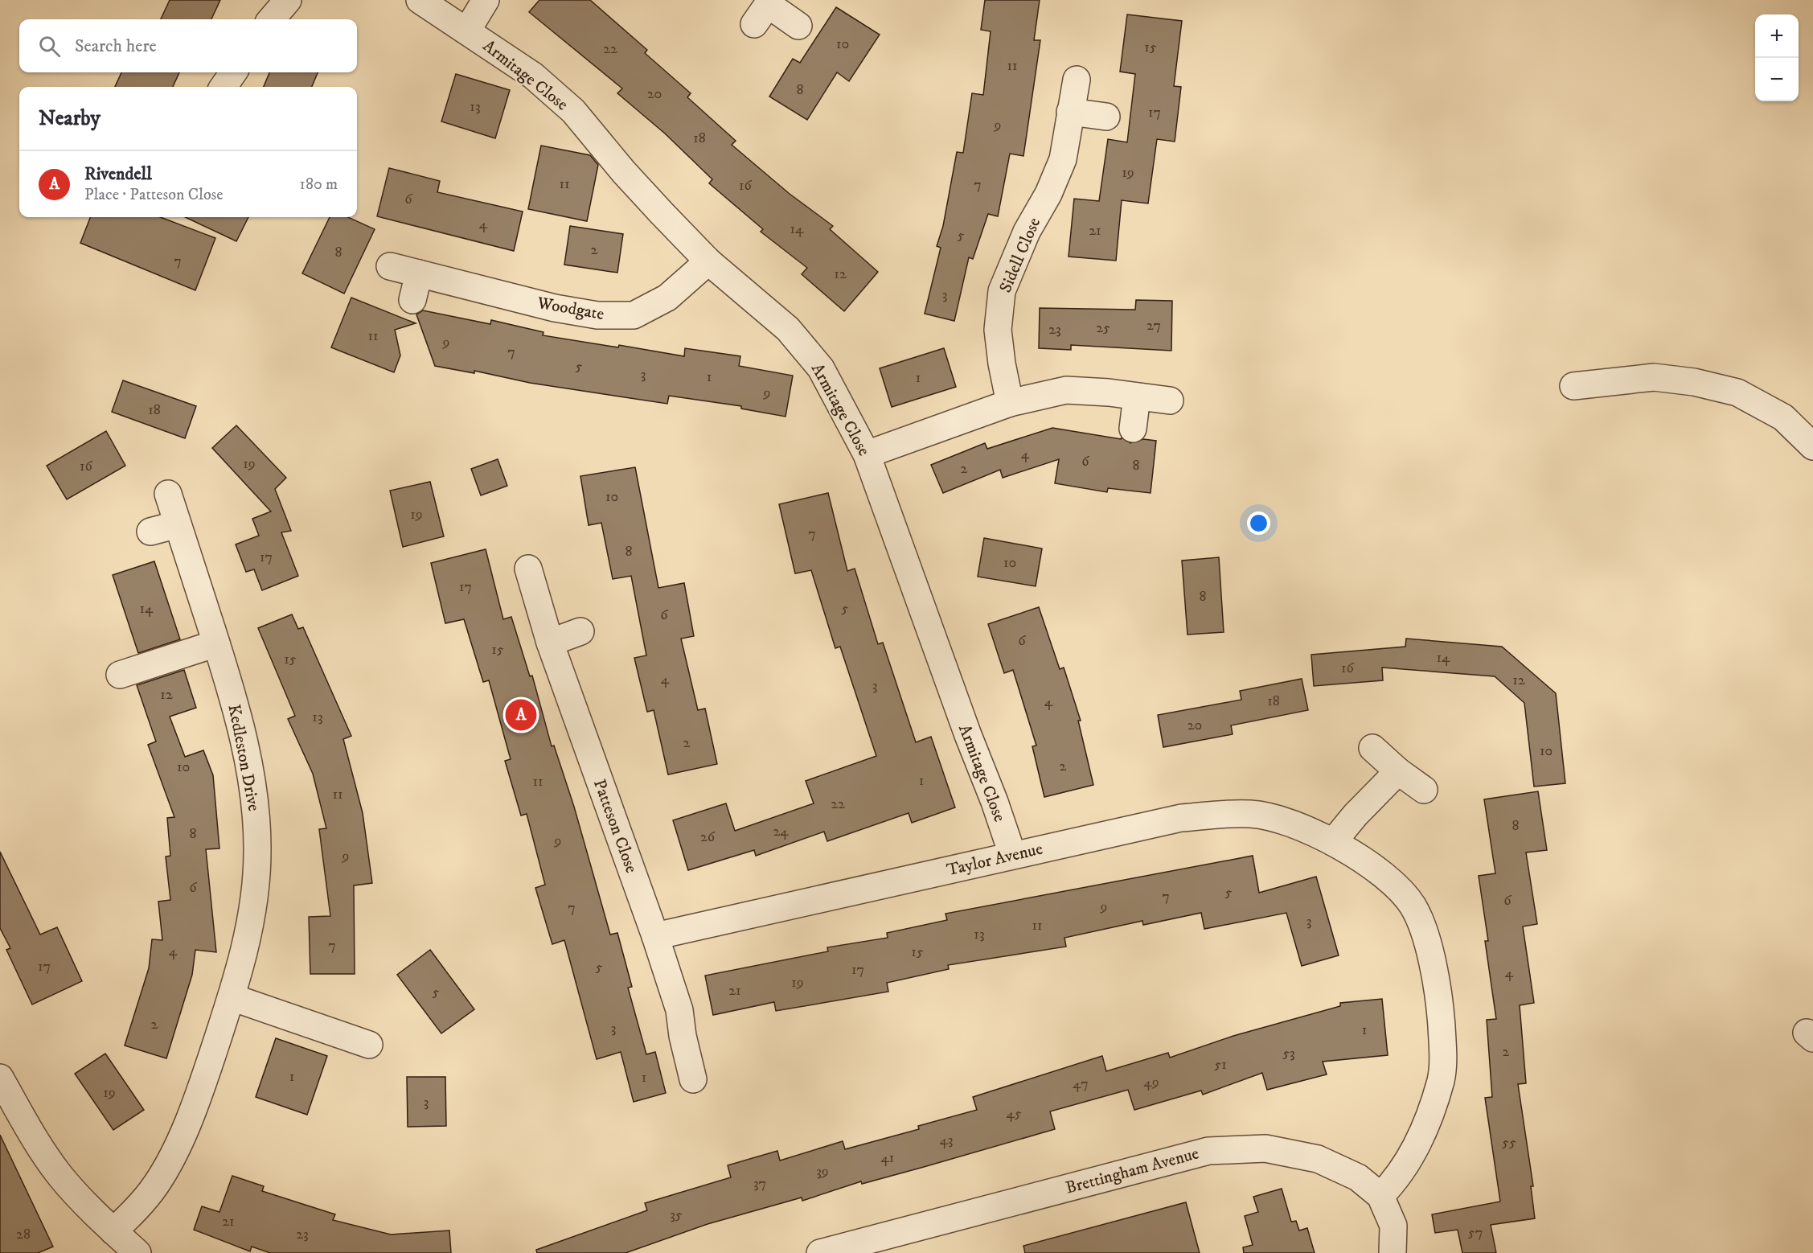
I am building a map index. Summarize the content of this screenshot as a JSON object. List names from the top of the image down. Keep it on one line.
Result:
{"streets":{"street":["Armitage Close","Sidell Close","Woodgate","Kedleston Drive","Patteson Close","Taylor Avenue","Brettingham Avenue"]},"crossings":[["Armitage Close","Woodgate"],["Armitage Close","Taylor Avenue"],["Patteson Close","Taylor Avenue"],["Taylor Avenue","Brettingham Avenue"]],"house_numbers":["10","15","22","11","8","20","13","17","9","18","19","11","7","16","6","4","14","21","5","2","8","7","12","3","27","25","23","11","9","7","5","3","1","1","9","18","4","6","19","8","16","2","10","19","7","8","17","10","17","8","14","5","6","6","15","14","15","16","4","12","3","12","18","4","13","20","2","10","2","10","1","11","11","22","8","24","8","26","9","9","6","5","7","6","9","7","3","11","13","7","4","15","17","5","17","4","19","21","5","2","3","1","2","53","51","1","1","49","47","19","3","45","43","55","41","39","37","35","21","57","28","23"],"page":{"map_buttons":["+","−"],"search":"Search here","heading":"Nearby","list":[{"mark":"A","name":"Rivendell","note":"Place · Patteson Close","value":"180 m"}],"pins":"A"}}
